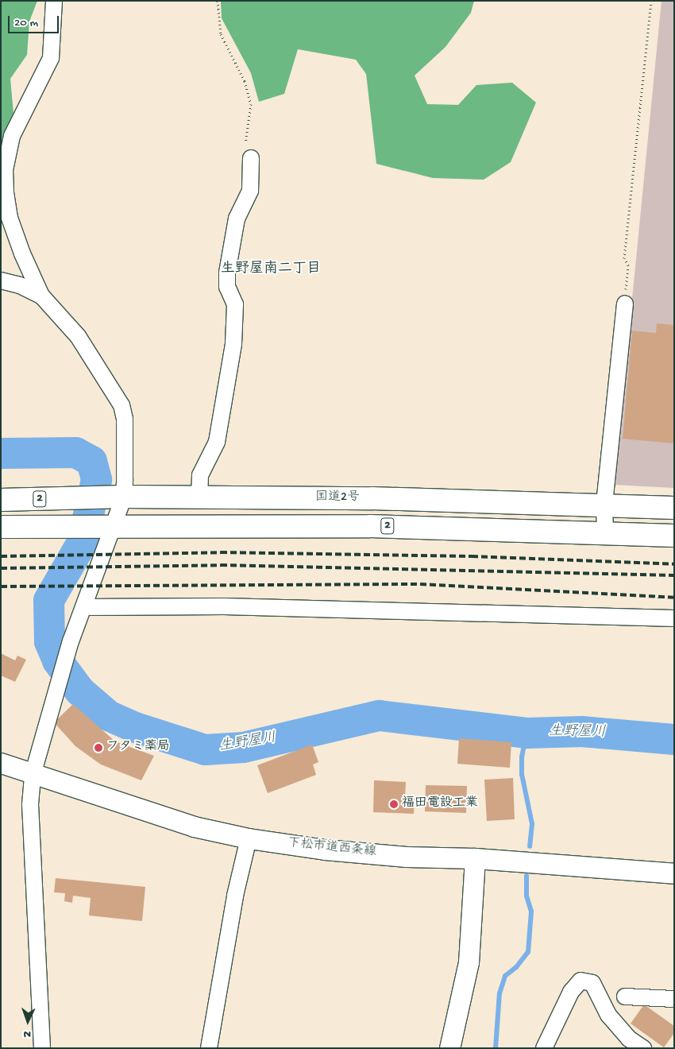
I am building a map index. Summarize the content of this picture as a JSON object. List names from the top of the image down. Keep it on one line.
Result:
{"streets":{"highway":["国道2号","2"],"street":["下松市道西条線"]},"districts":["生野屋南二丁目"],"water":["生野屋川"],"places":["フタミ薬局","福田電設工業"],"scale_bar":"20 m","north":"bottom"}
